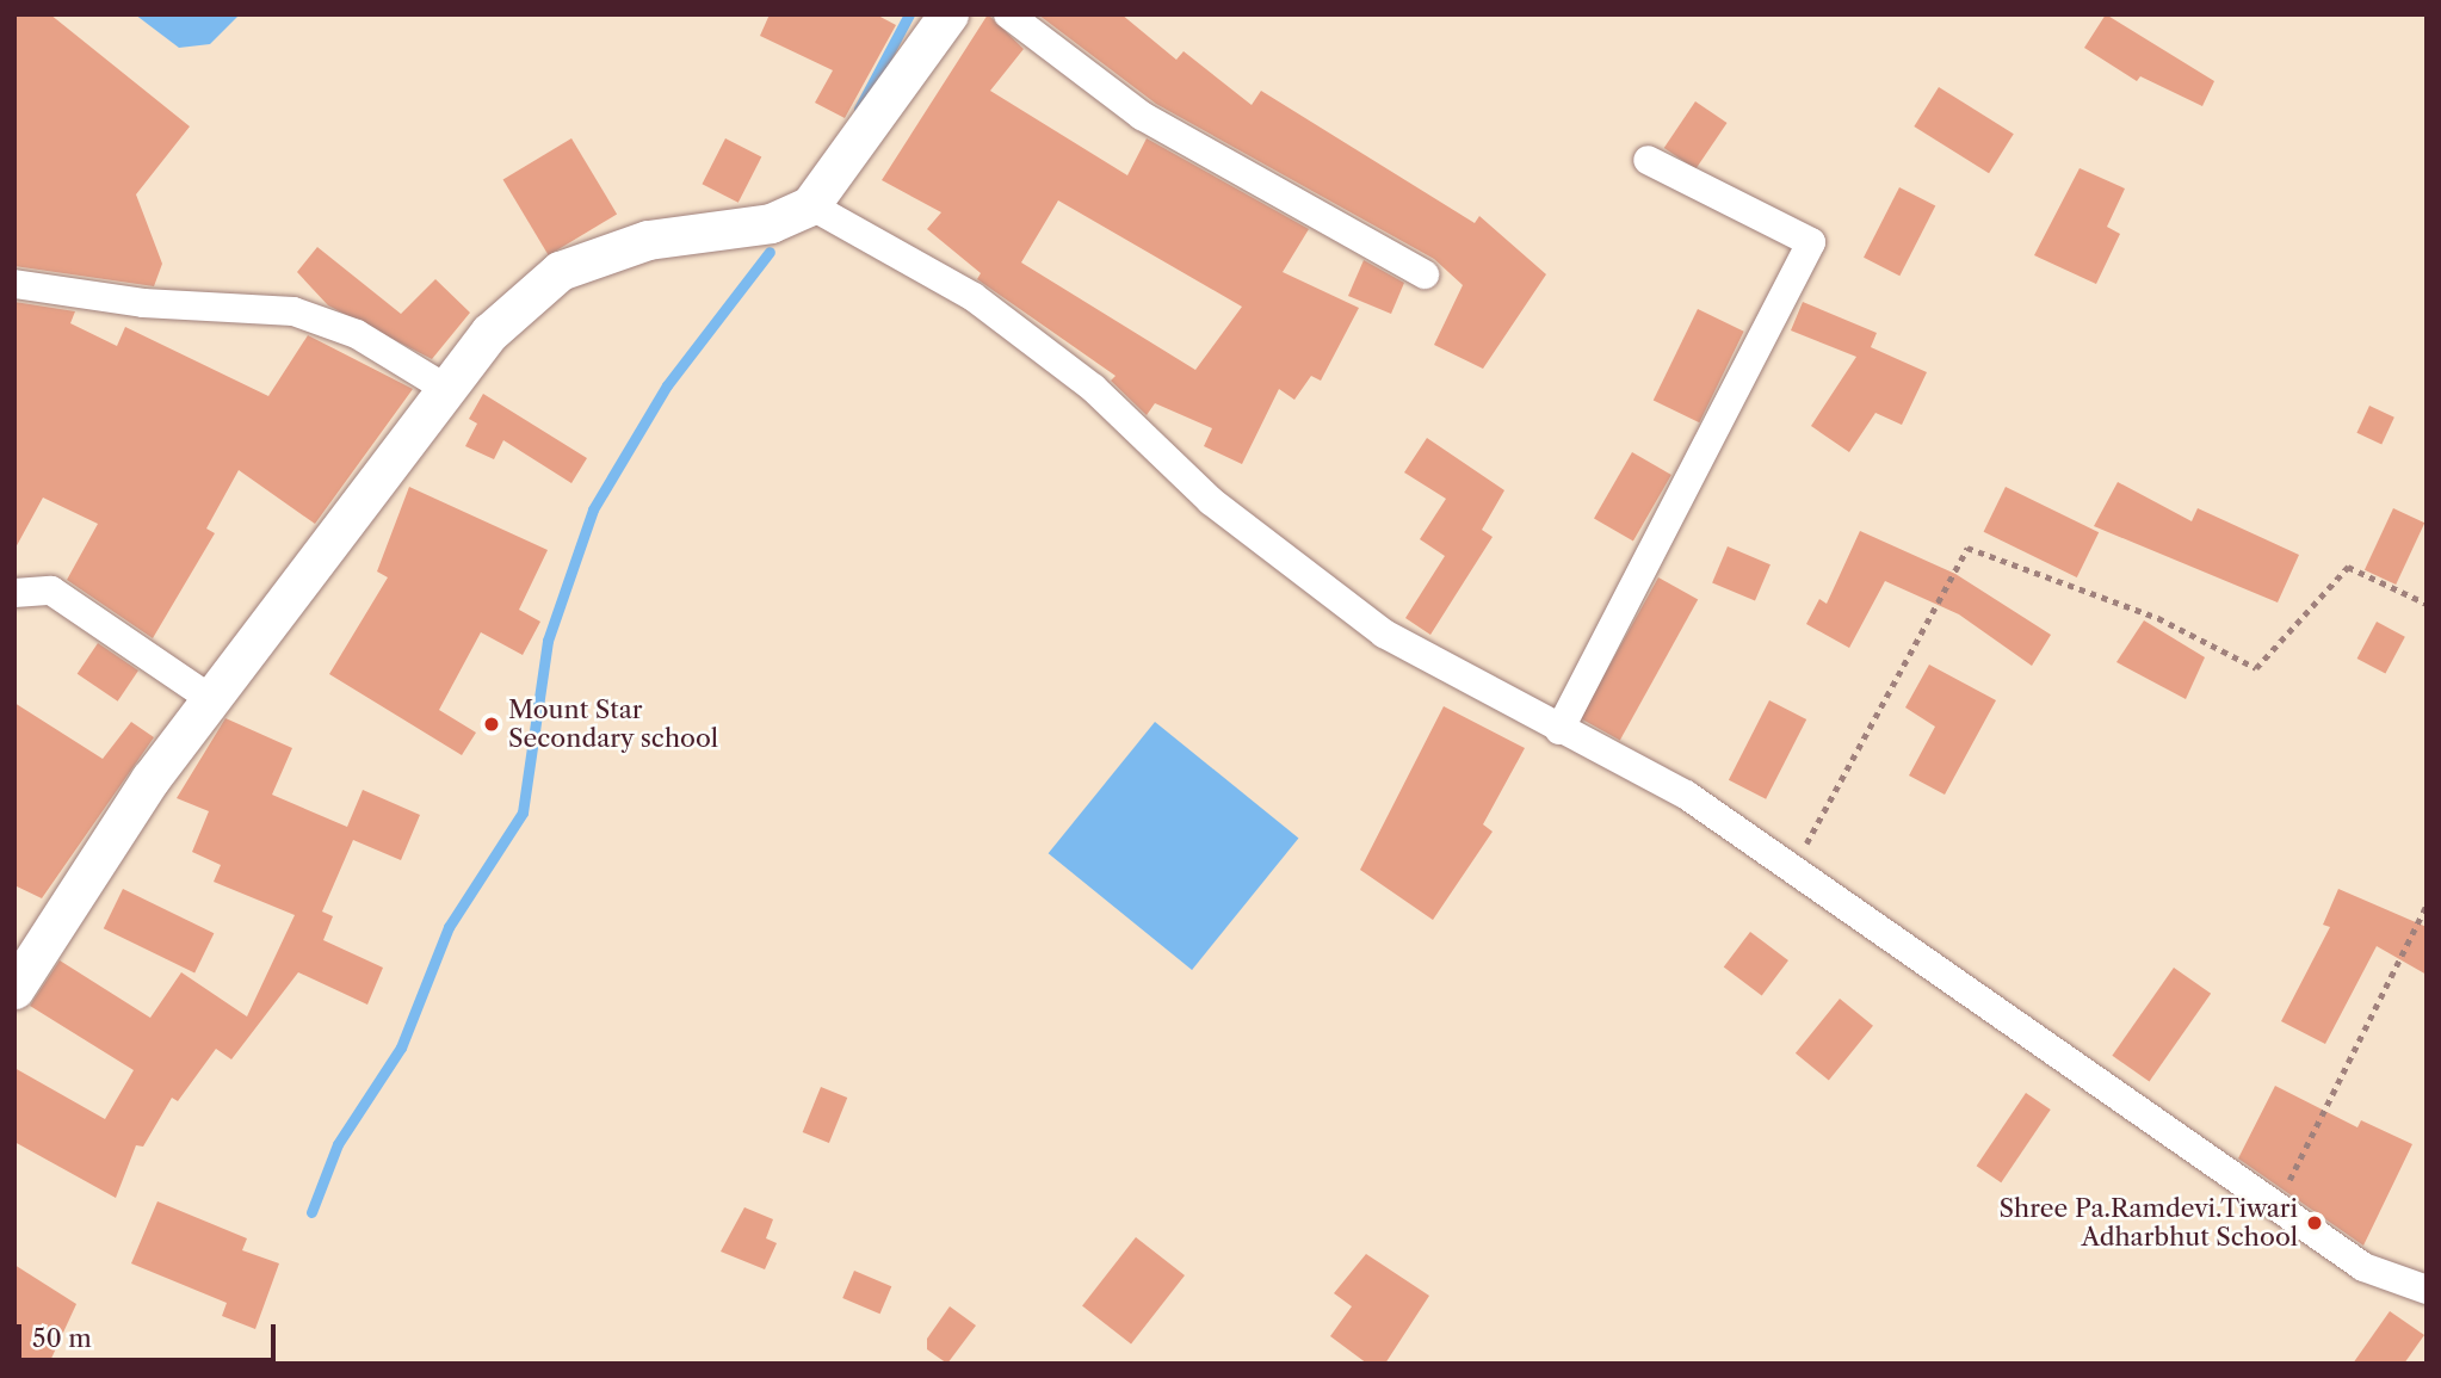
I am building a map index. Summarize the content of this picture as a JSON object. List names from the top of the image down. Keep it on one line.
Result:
{"places":["Mount Star Secondary school","Shree Pa.Ramdevi.Tiwari Adharbhut School"],"scale_bar":"50 m"}
